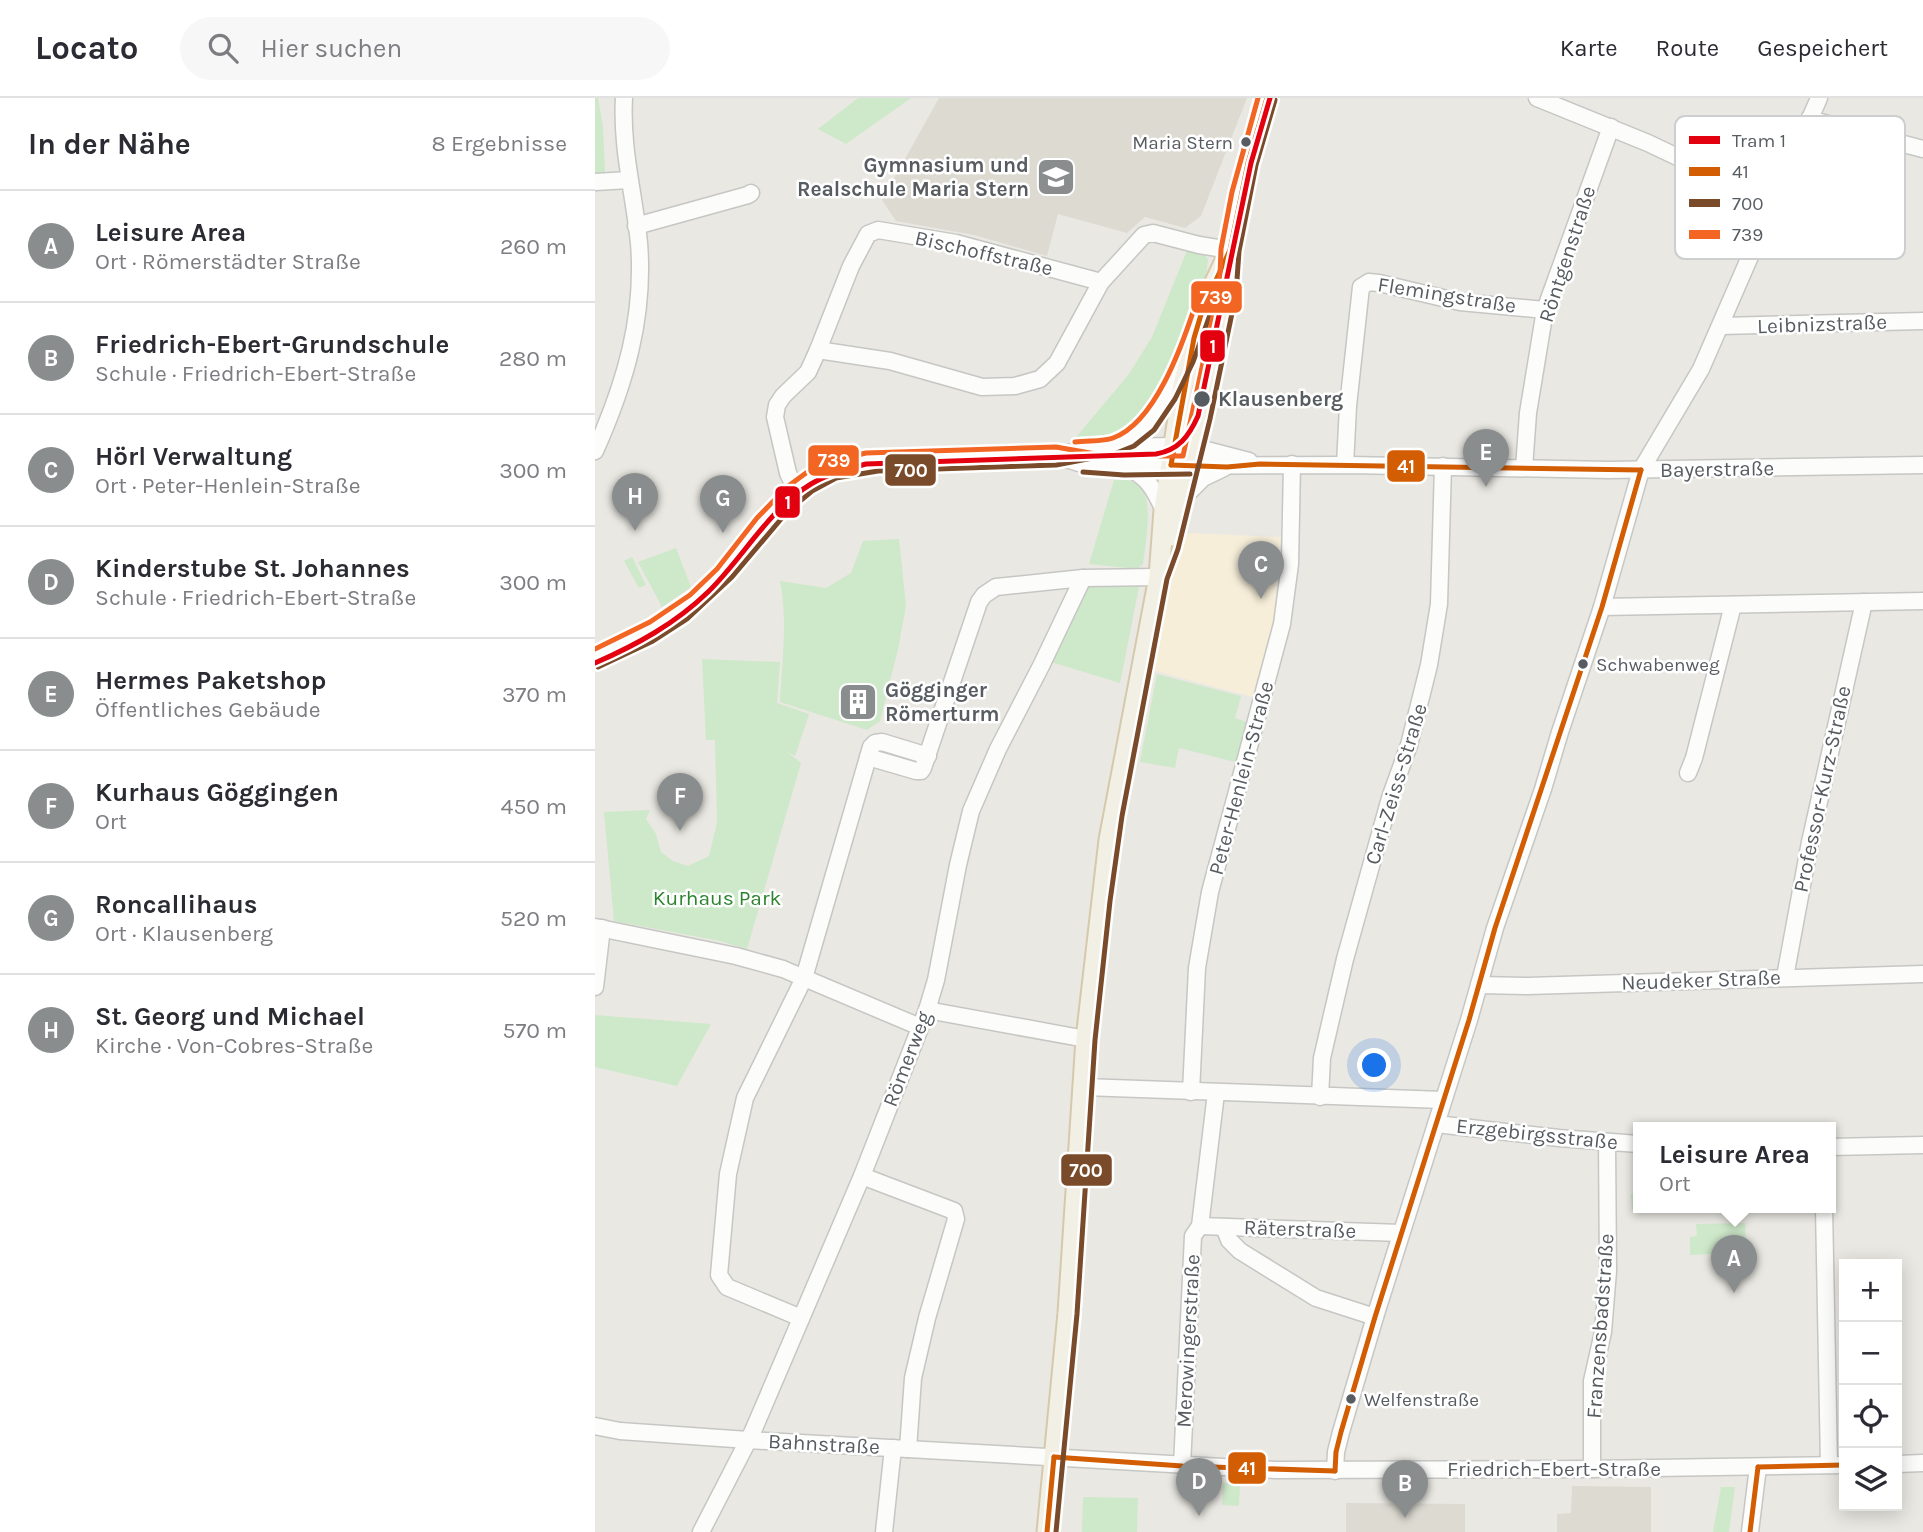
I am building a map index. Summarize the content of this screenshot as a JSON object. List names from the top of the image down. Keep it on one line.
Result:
{"streets":{"street":["Bischoffstraße","Röntgenstraße","Flemingstraße","Leibnizstraße","Bayerstraße","Peter-Henlein-Straße","Carl-Zeiss-Straße","Professor-Kurz-Straße","Neudeker Straße","Römerweg","Erzgebirgsstraße","Räterstraße","Franzensbadstraße","Merowingerstraße","Bahnstraße","Friedrich-Ebert-Straße"]},"crossings":[["Röntgenstraße","Flemingstraße"],["Röntgenstraße","Bayerstraße"],["Flemingstraße","Bayerstraße"],["Bayerstraße","Peter-Henlein-Straße"],["Bayerstraße","Carl-Zeiss-Straße"],["Professor-Kurz-Straße","Neudeker Straße"],["Römerweg","Bahnstraße"],["Erzgebirgsstraße","Franzensbadstraße"],["Räterstraße","Merowingerstraße"],["Franzensbadstraße","Friedrich-Ebert-Straße"],["Merowingerstraße","Friedrich-Ebert-Straße"],["Bahnstraße","Friedrich-Ebert-Straße"]],"parks":["Kurhaus Park"],"places":{"other":["Maria Stern","Klausenberg","Schwabenweg","Welfenstraße"],"school or university":["Gymnasium und Realschule Maria Stern"],"building":["Gögginger Römerturm"]},"lines":["tram line 1","transit line 41","transit line 739","transit line 700"],"legend":["Tram 1","41","700","739"],"page":{"header":"Locato","search":"Hier suchen","nav":["Karte","Route","Gespeichert"],"heading":["In der Nähe","8 Ergebnisse"],"list":[{"mark":"A","name":"Leisure Area","note":"Ort · Römerstädter Straße","value":"260 m"},{"mark":"B","name":"Friedrich-Ebert-Grundschule","note":"Schule · Friedrich-Ebert-Straße","value":"280 m"},{"mark":"C","name":"Hörl Verwaltung","note":"Ort · Peter-Henlein-Straße","value":"300 m"},{"mark":"D","name":"Kinderstube St. Johannes","note":"Schule · Friedrich-Ebert-Straße","value":"300 m"},{"mark":"E","name":"Hermes Paketshop","note":"Öffentliches Gebäude","value":"370 m"},{"mark":"F","name":"Kurhaus Göggingen","note":"Ort","value":"450 m"},{"mark":"G","name":"Roncallihaus","note":"Ort · Klausenberg","value":"520 m"},{"mark":"H","name":"St. Georg und Michael","note":"Kirche · Von-Cobres-Straße","value":"570 m"}],"pins":["E","H","G","C","F","A","D","B"],"popup":["Leisure Area","Ort"],"map_buttons":["+","−"]}}
